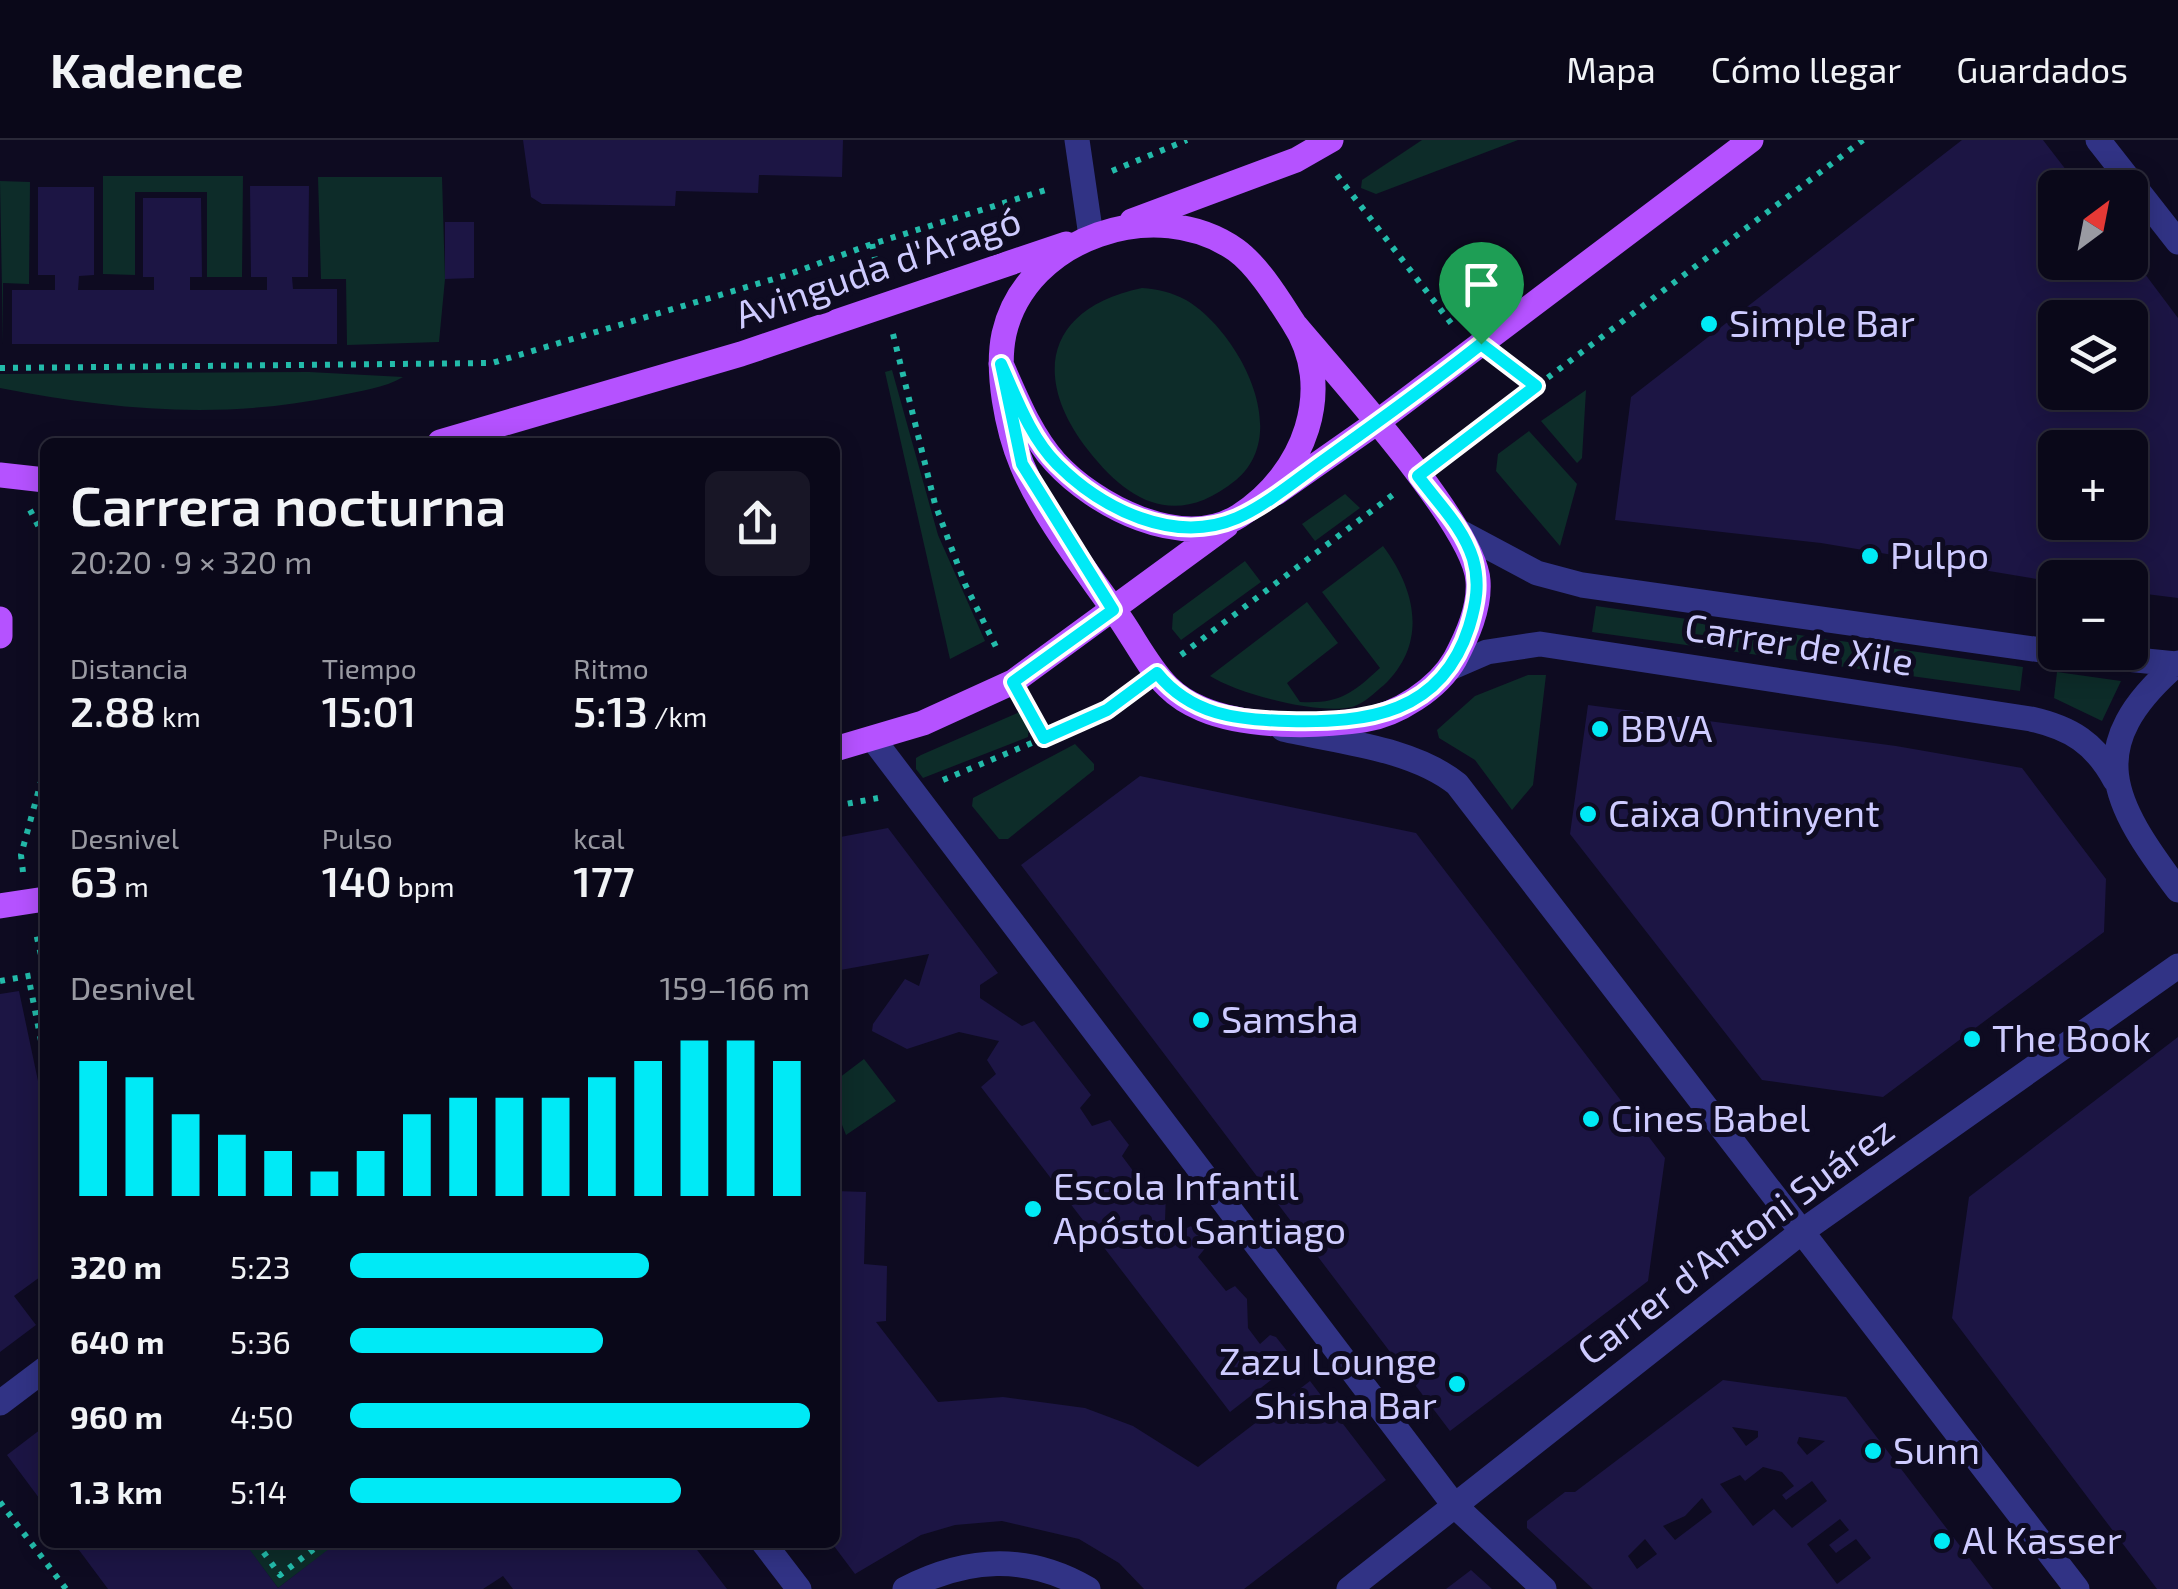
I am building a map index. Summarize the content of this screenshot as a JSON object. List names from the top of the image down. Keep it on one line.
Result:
{"streets":{"main road":["Avinguda d'Aragó"],"street":["Carrer de Xile","Carrer d'Antoni Suárez"]},"places":["Simple Bar","Pulpo","BBVA","Caixa Ontinyent","Samsha","The Book","Cines Babel","Escola Infantil Apóstol Santiago","Zazu Lounge Shisha Bar","Sunn","Al Kasser"],"north":"top right","page":{"header":"Kadence","nav":["Mapa","Cómo llegar","Guardados"],"map_buttons":["+","−"],"heading":["Carrera nocturna","20:20 · 9 × 320 m"],"stats":[["Distancia","2.88 km"],["Tiempo","15:01"],["Ritmo","5:13 /km"],["Desnivel","63 m"],["Pulso","140 bpm"],["kcal","177"]],"chart":["Desnivel","159–166 m"],"list":[{"name":"320 m","note":"5:23"},{"name":"640 m","note":"5:36"},{"name":"960 m","note":"4:50"},{"name":"1.3 km","note":"5:14"}]}}
